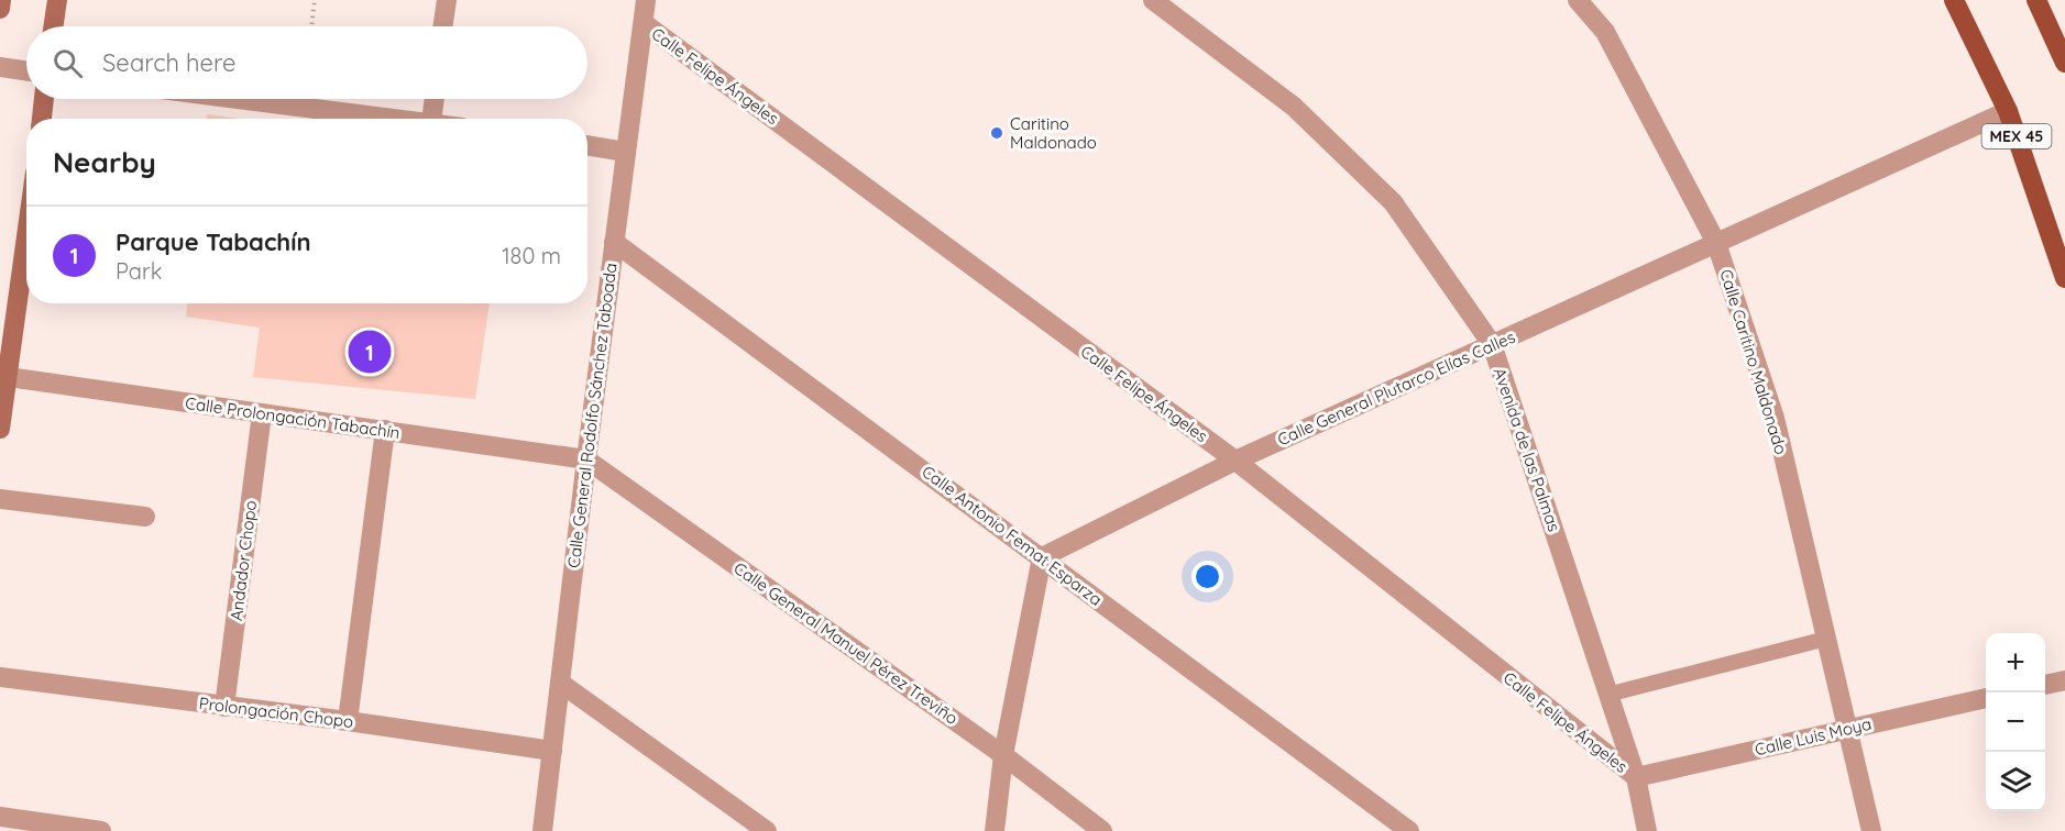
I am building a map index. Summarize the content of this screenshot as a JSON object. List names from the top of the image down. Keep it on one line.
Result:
{"streets":{"main road":["MEX 45"],"street":["Calle Felipe Ángeles","Calle Caritino Maldonado","Calle General Plutarco Elías Calles","Calle General Rodolfo Sánchez Taboada","Calle Prolongación Tabachín","Avenida de las Palmas","Calle Antonio Femat Esparza","Andador Chopo","Calle General Manuel Pérez Treviño","Prolongación Chopo","Calle Luis Moya"]},"crossings":[["Calle Felipe Ángeles","Calle General Plutarco Elías Calles"],["Calle Felipe Ángeles","Calle General Rodolfo Sánchez Taboada"],["Calle Felipe Ángeles","Avenida de las Palmas"],["Calle Felipe Ángeles","Calle Luis Moya"],["MEX 45","Calle General Plutarco Elías Calles"],["Calle Caritino Maldonado","Calle General Plutarco Elías Calles"],["Calle Caritino Maldonado","Calle Luis Moya"],["Calle General Plutarco Elías Calles","Avenida de las Palmas"],["Calle General Plutarco Elías Calles","Calle Antonio Femat Esparza"],["Calle General Rodolfo Sánchez Taboada","Calle Prolongación Tabachín"],["Calle General Rodolfo Sánchez Taboada","Calle Antonio Femat Esparza"],["Calle General Rodolfo Sánchez Taboada","Calle General Manuel Pérez Treviño"],["Calle General Rodolfo Sánchez Taboada","Prolongación Chopo"],["Calle Prolongación Tabachín","Andador Chopo"],["Calle Prolongación Tabachín","Calle General Manuel Pérez Treviño"],["Avenida de las Palmas","Calle Luis Moya"],["Andador Chopo","Prolongación Chopo"]],"places":["Caritino Maldonado"],"page":{"search":"Search here","heading":"Nearby","list":[{"mark":"1","name":"Parque Tabachín","note":"Park","value":"180 m"}],"pins":"1","map_buttons":["+","−"]}}
